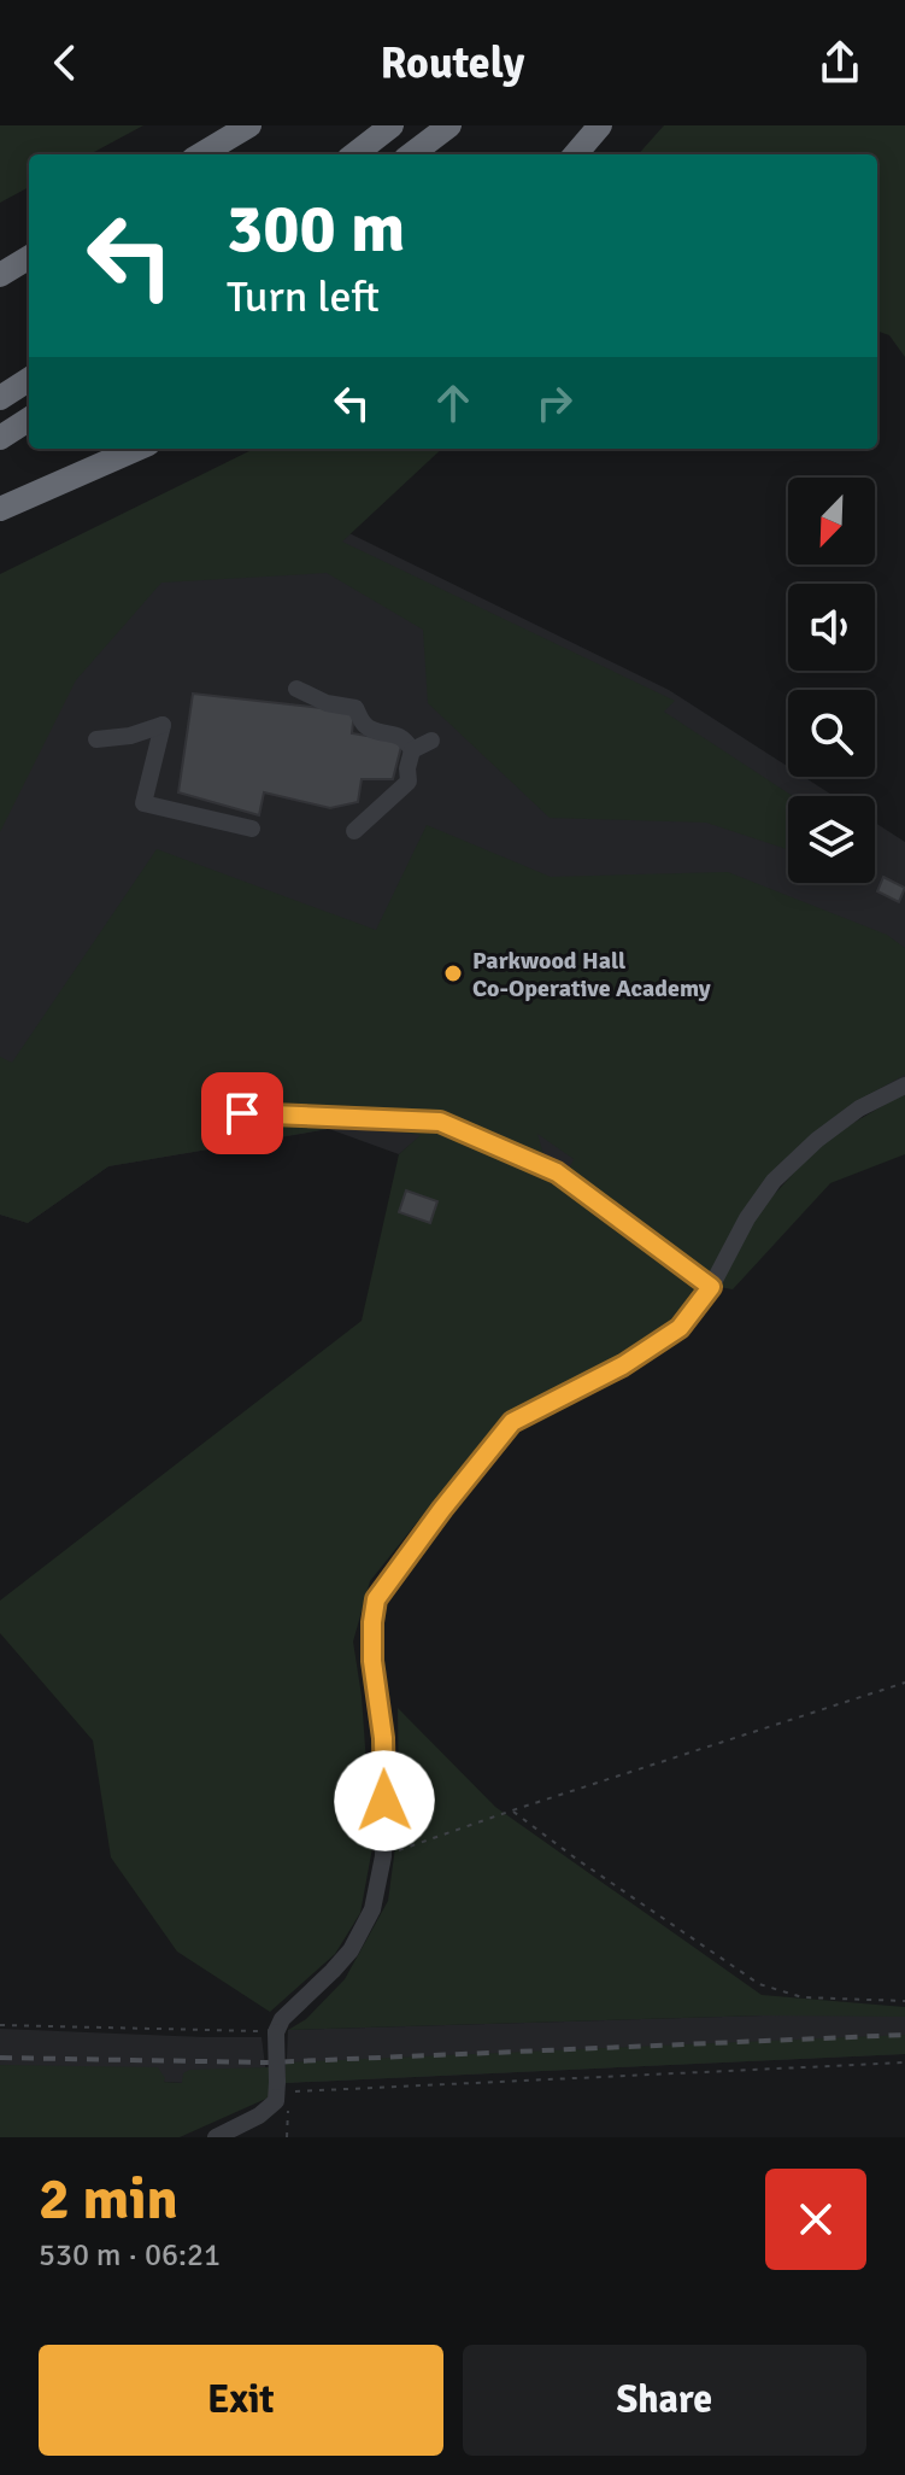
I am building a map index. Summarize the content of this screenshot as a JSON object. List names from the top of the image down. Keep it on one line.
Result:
{"places":["Parkwood Hall Co-Operative Academy"],"north":"bottom left","page":{"header":"Routely","turn":["300 m","Turn left"],"heading":["2 min","530 m · 06:21"],"buttons":["Exit","Share"]}}
